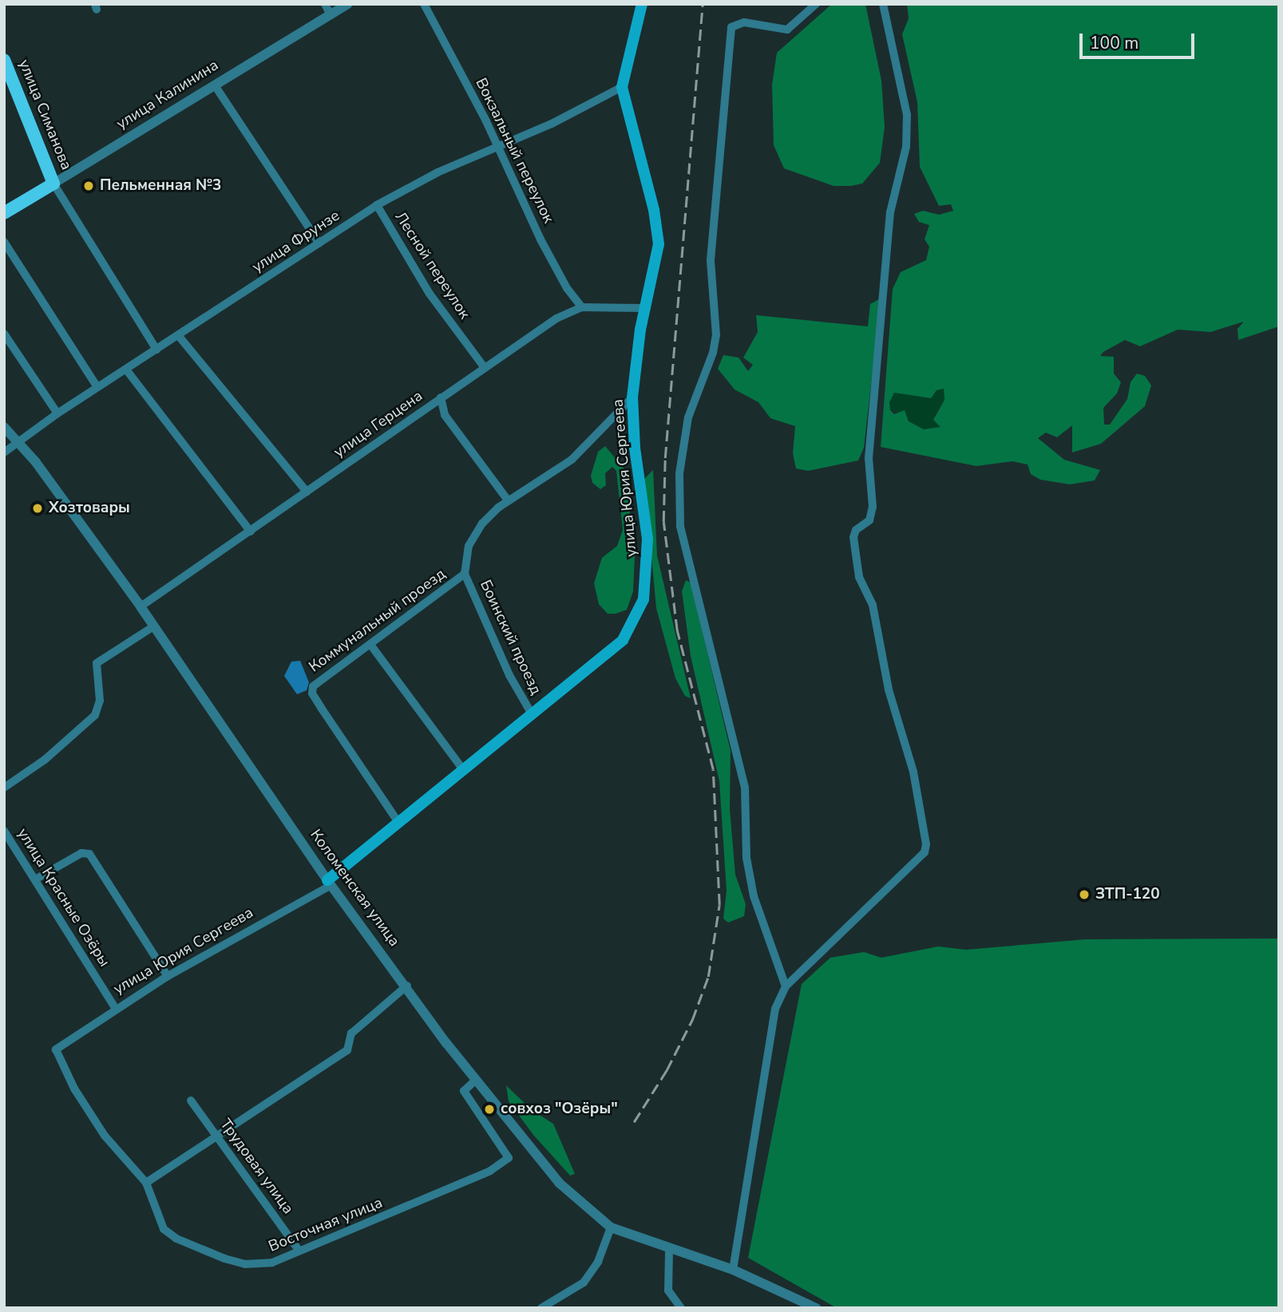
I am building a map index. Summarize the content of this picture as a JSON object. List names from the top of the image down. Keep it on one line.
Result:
{"streets":{"main road":["улица Калинина","улица Симанова","улица Юрия Сергеева"],"street":["Вокзальный переулок","улица Фрунзе","Лесной переулок","улица Герцена","Коммунальный проезд","Боинский проезд","Коломенская улица","улица Красные Озёры","Трудовая улица","Восточная улица"]},"crossings":[["улица Калинина","улица Симанова"],["Вокзальный переулок","улица Фрунзе"],["Вокзальный переулок","улица Герцена"],["улица Фрунзе","Лесной переулок"],["улица Фрунзе","улица Юрия Сергеева"],["улица Фрунзе","Коломенская улица"],["Лесной переулок","улица Герцена"],["улица Герцена","улица Юрия Сергеева"],["улица Герцена","Коломенская улица"],["улица Юрия Сергеева","Коммунальный проезд"],["улица Юрия Сергеева","Боинский проезд"],["улица Юрия Сергеева","Коломенская улица"],["улица Юрия Сергеева","улица Красные Озёры"],["улица Юрия Сергеева","Восточная улица"],["Коммунальный проезд","Боинский проезд"],["Коломенская улица","Восточная улица"],["Трудовая улица","Восточная улица"]],"places":["Пельменная №3","Хозтовары","ЗТП-120","совхоз \"Озёры\""],"scale_bar":"100 m"}
